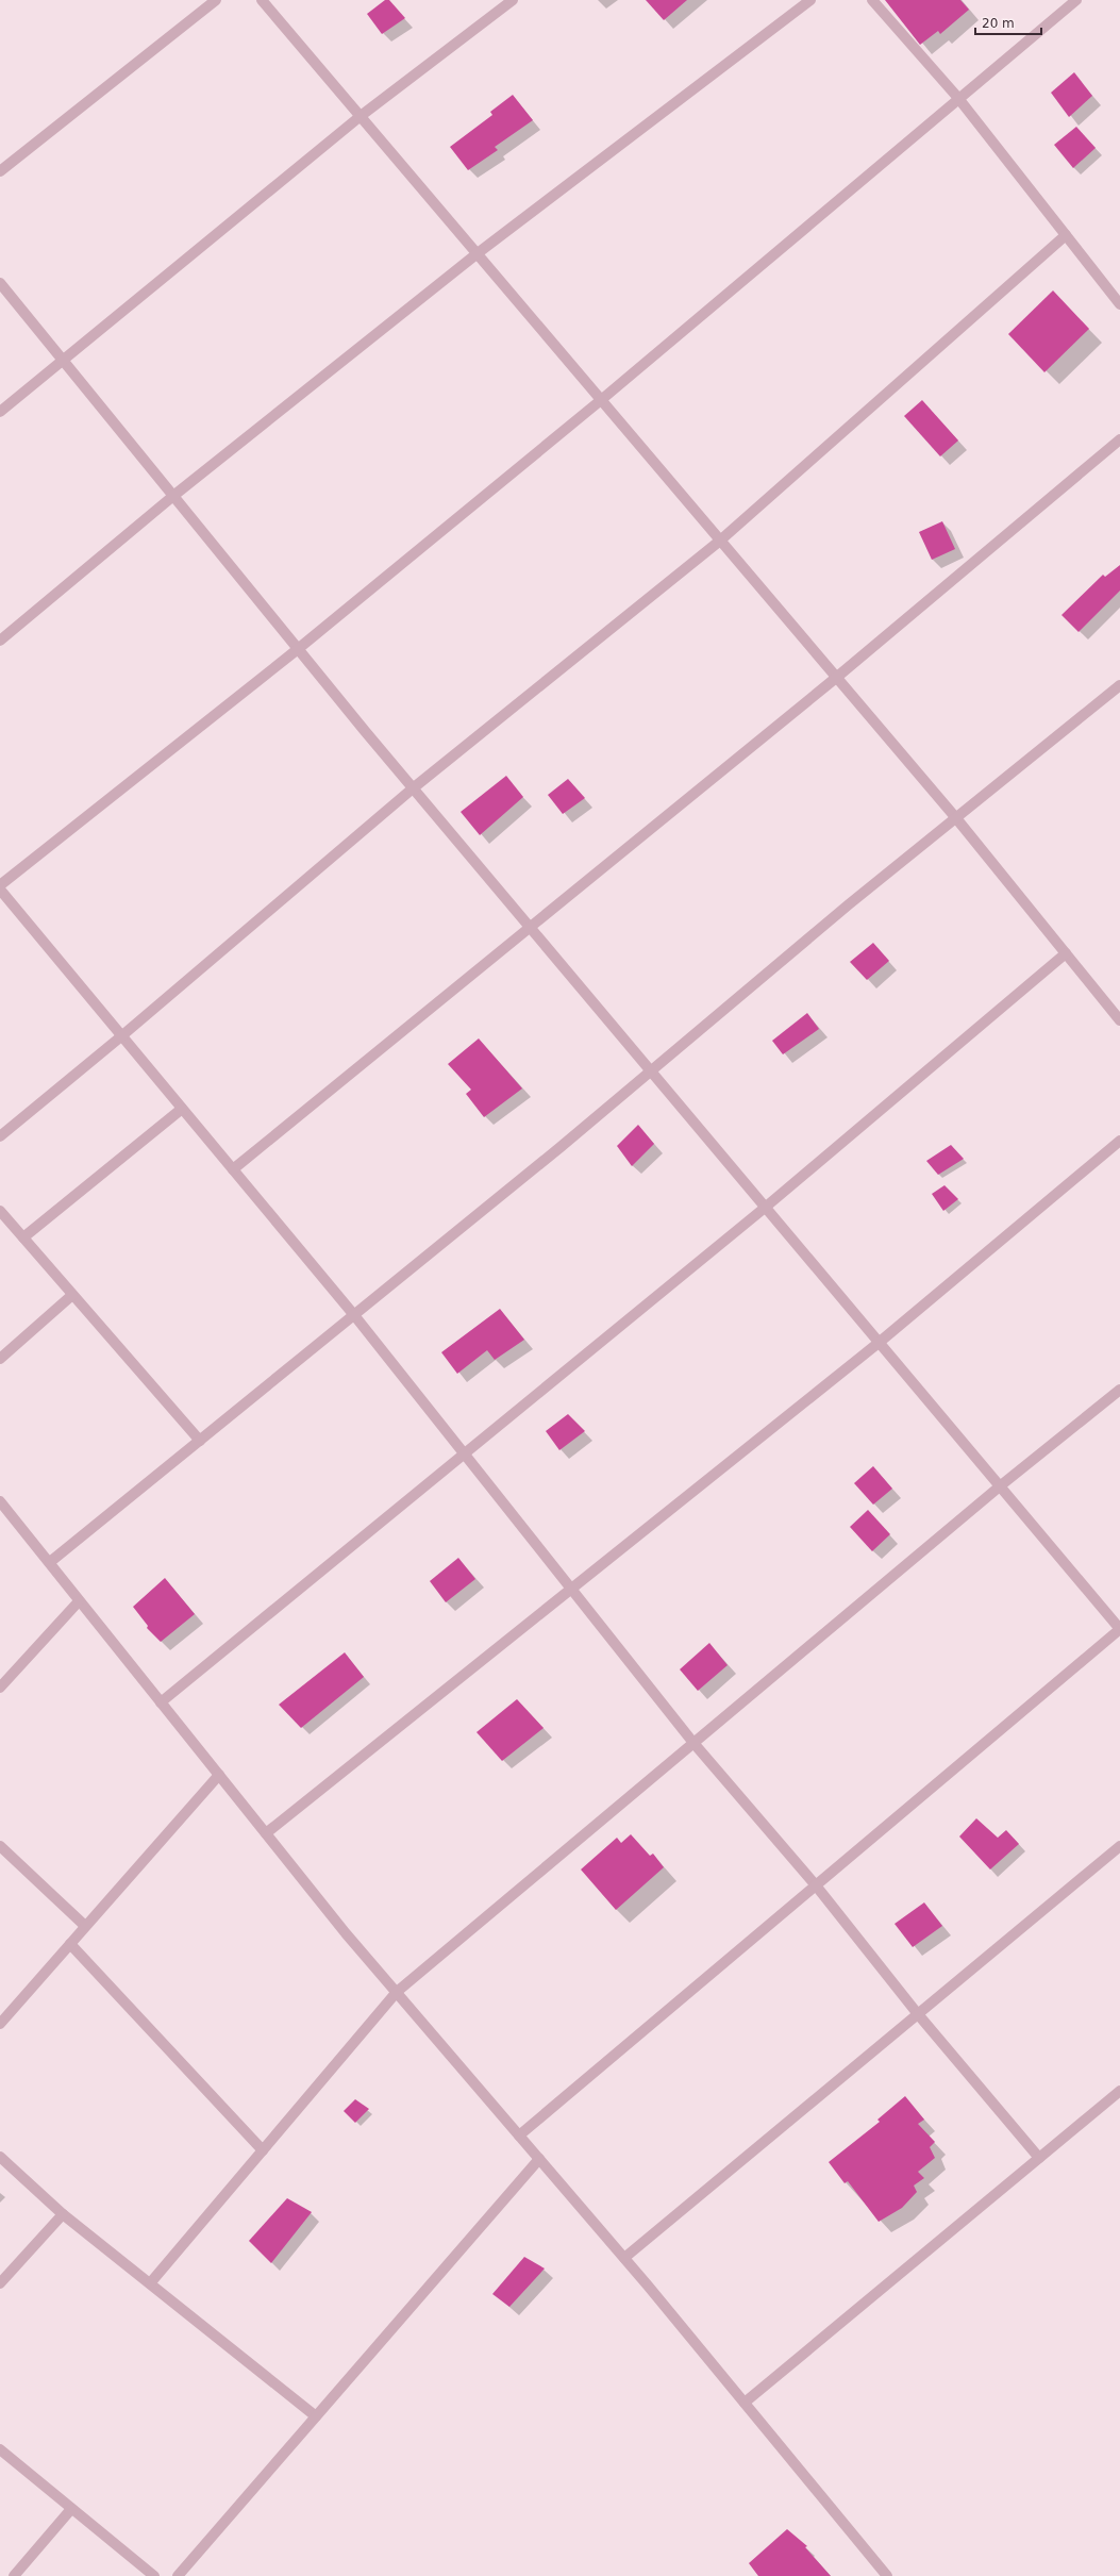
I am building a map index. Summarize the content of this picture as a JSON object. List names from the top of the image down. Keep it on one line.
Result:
{"scale_bar":"20 m"}
